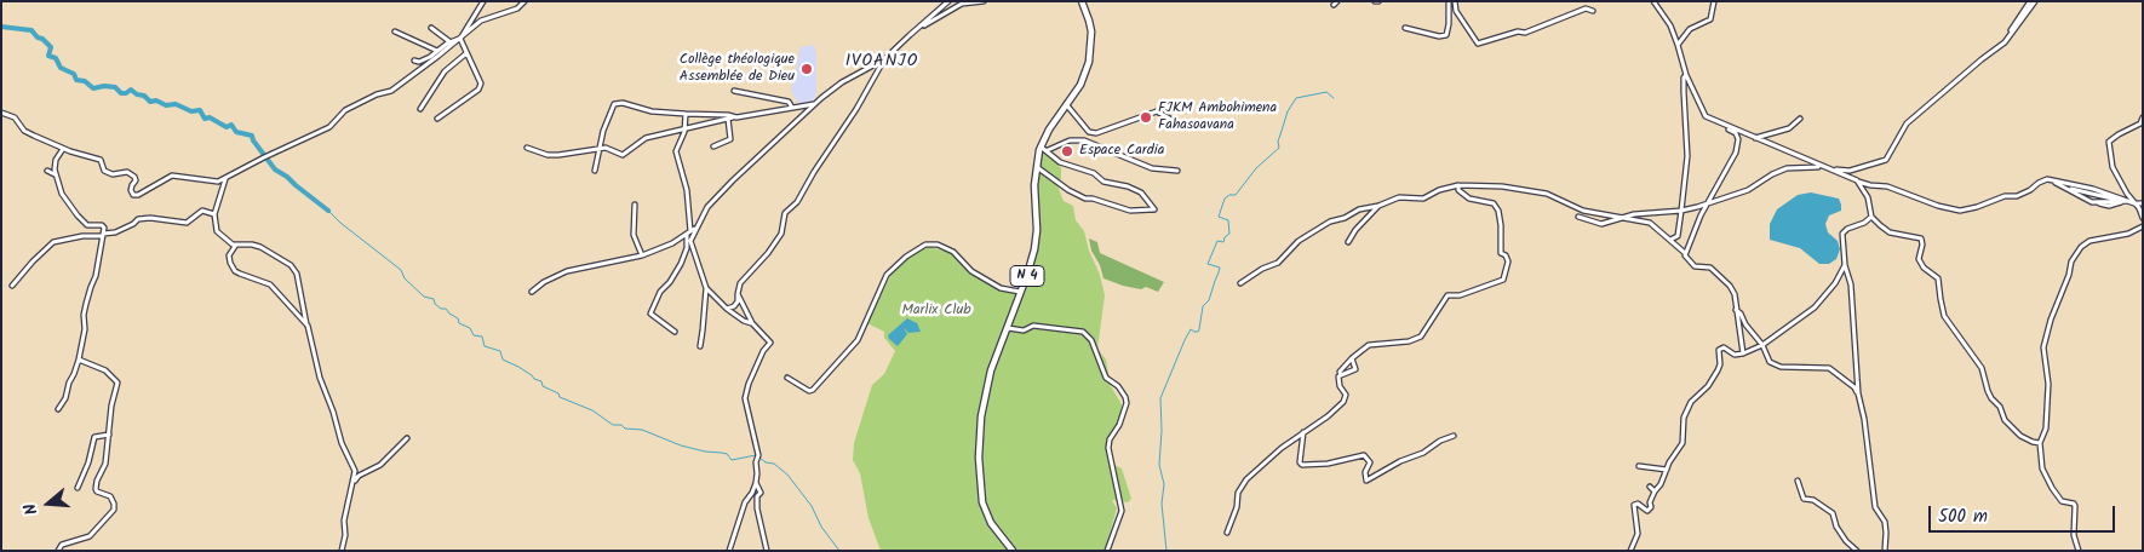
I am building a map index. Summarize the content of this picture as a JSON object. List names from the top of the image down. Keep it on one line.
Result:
{"streets":{"main road":["N 4"]},"districts":["IVOANJO"],"parks":["Marlix Club"],"places":["Collège théologique Assemblée de Dieu","FJKM Ambohimena Fahasoavana","Espace Cardia"],"scale_bar":"500 m","north":"left"}
